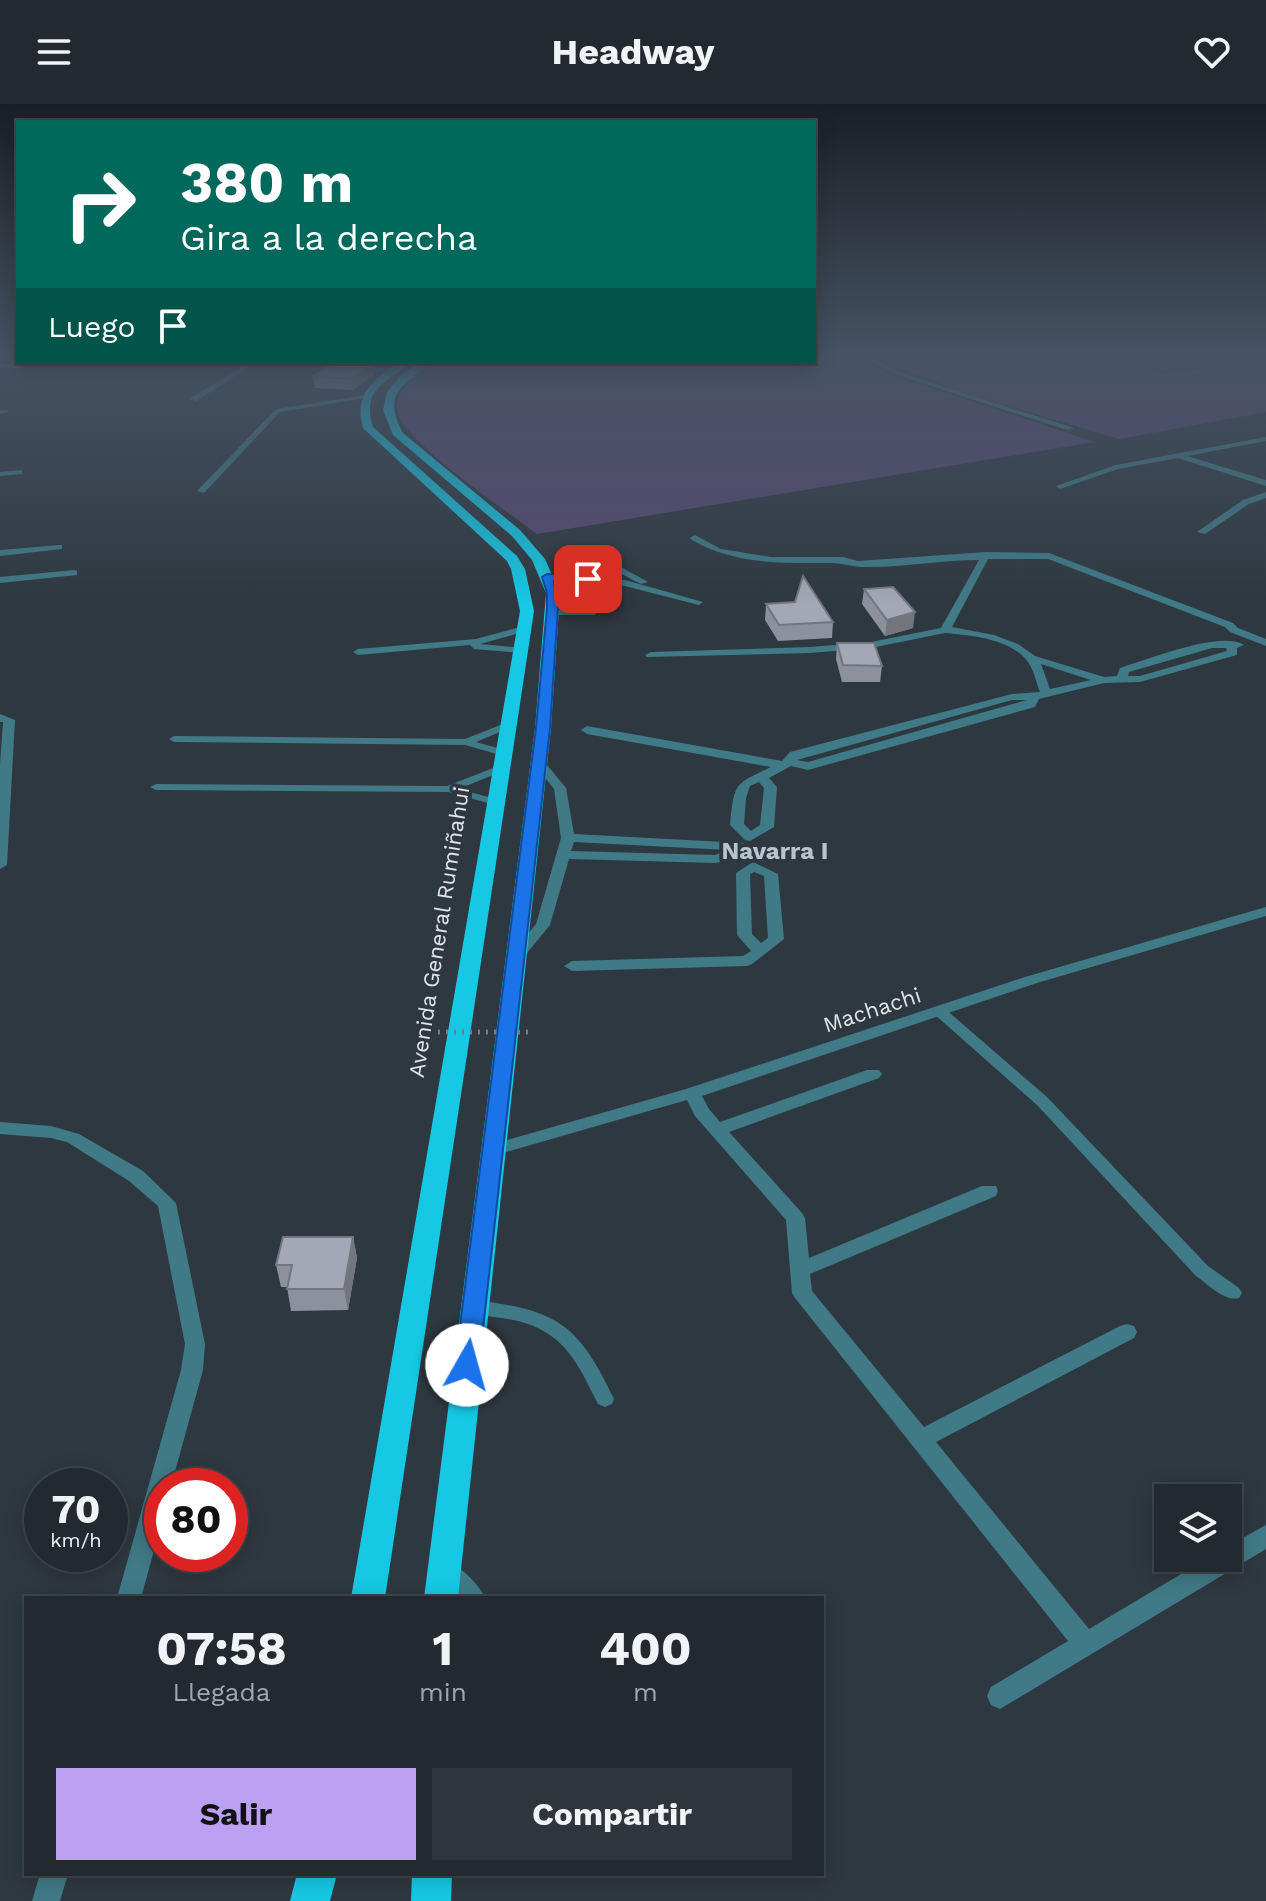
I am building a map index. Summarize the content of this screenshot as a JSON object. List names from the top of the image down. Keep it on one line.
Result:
{"streets":{"highway":["Avenida General Rumiñahui"],"street":["Machachi"]},"districts":["Navarra I"],"page":{"header":"Headway","turn":["380 m","Gira a la derecha"],"then":"Luego","speed":"70 km/h","limit":"80","eta":["07:58","Llegada","1","min","400","m"],"buttons":["Salir","Compartir"]}}
